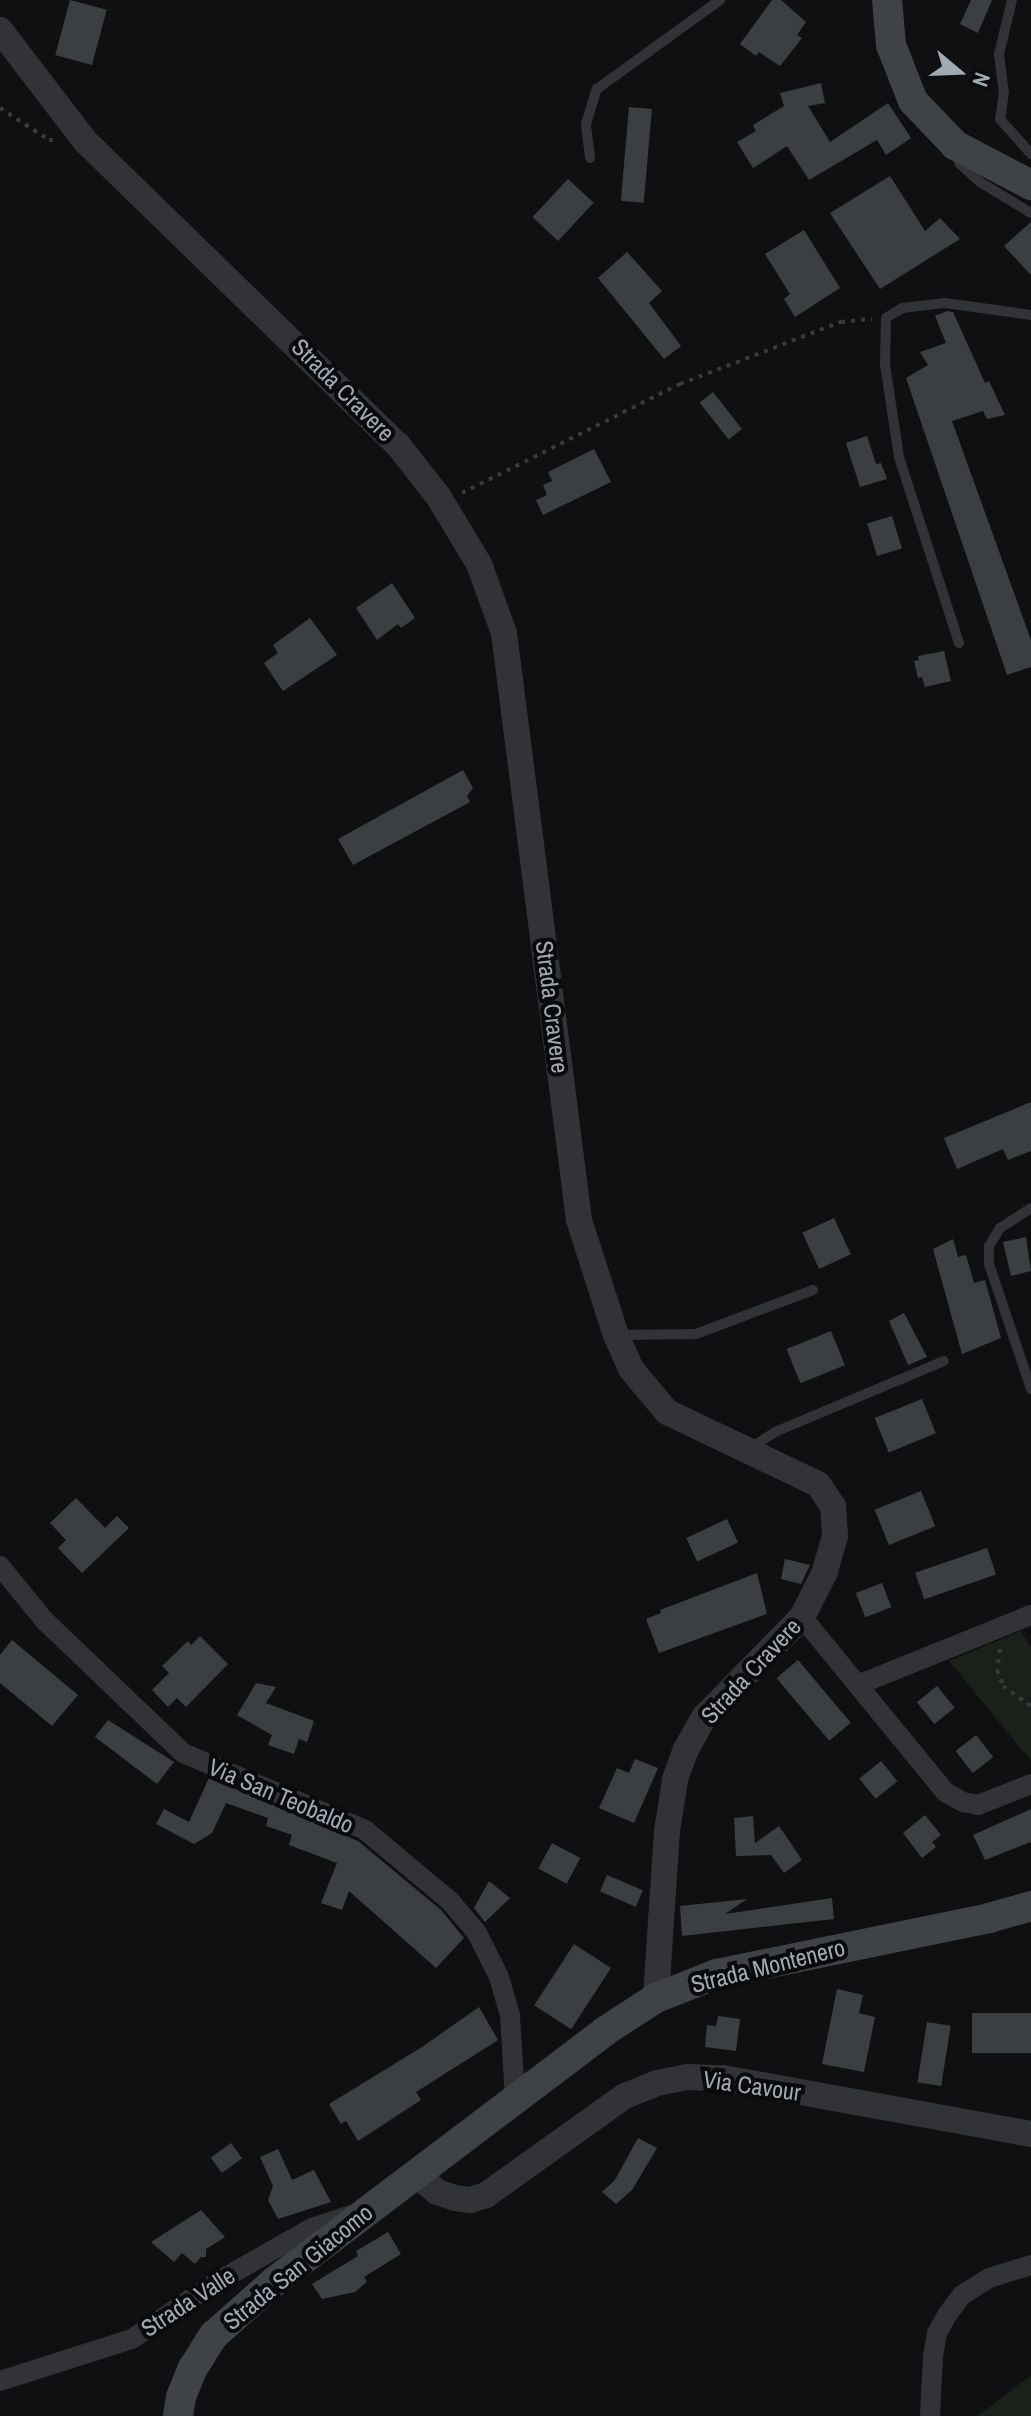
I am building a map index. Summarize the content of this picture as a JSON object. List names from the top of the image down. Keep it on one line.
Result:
{"streets":{"main road":["Strada Montenero","Strada San Giacomo"],"street":["Strada Cravere","Via San Teobaldo","Via Cavour","Strada Valle"]},"crossings":[["Strada Cravere","Strada Montenero"],["Via San Teobaldo","Strada Montenero"],["Strada Montenero","Via Cavour"],["Strada Montenero","Strada San Giacomo"],["Via Cavour","Strada San Giacomo"],["Strada San Giacomo","Strada Valle"]],"north":"right"}
